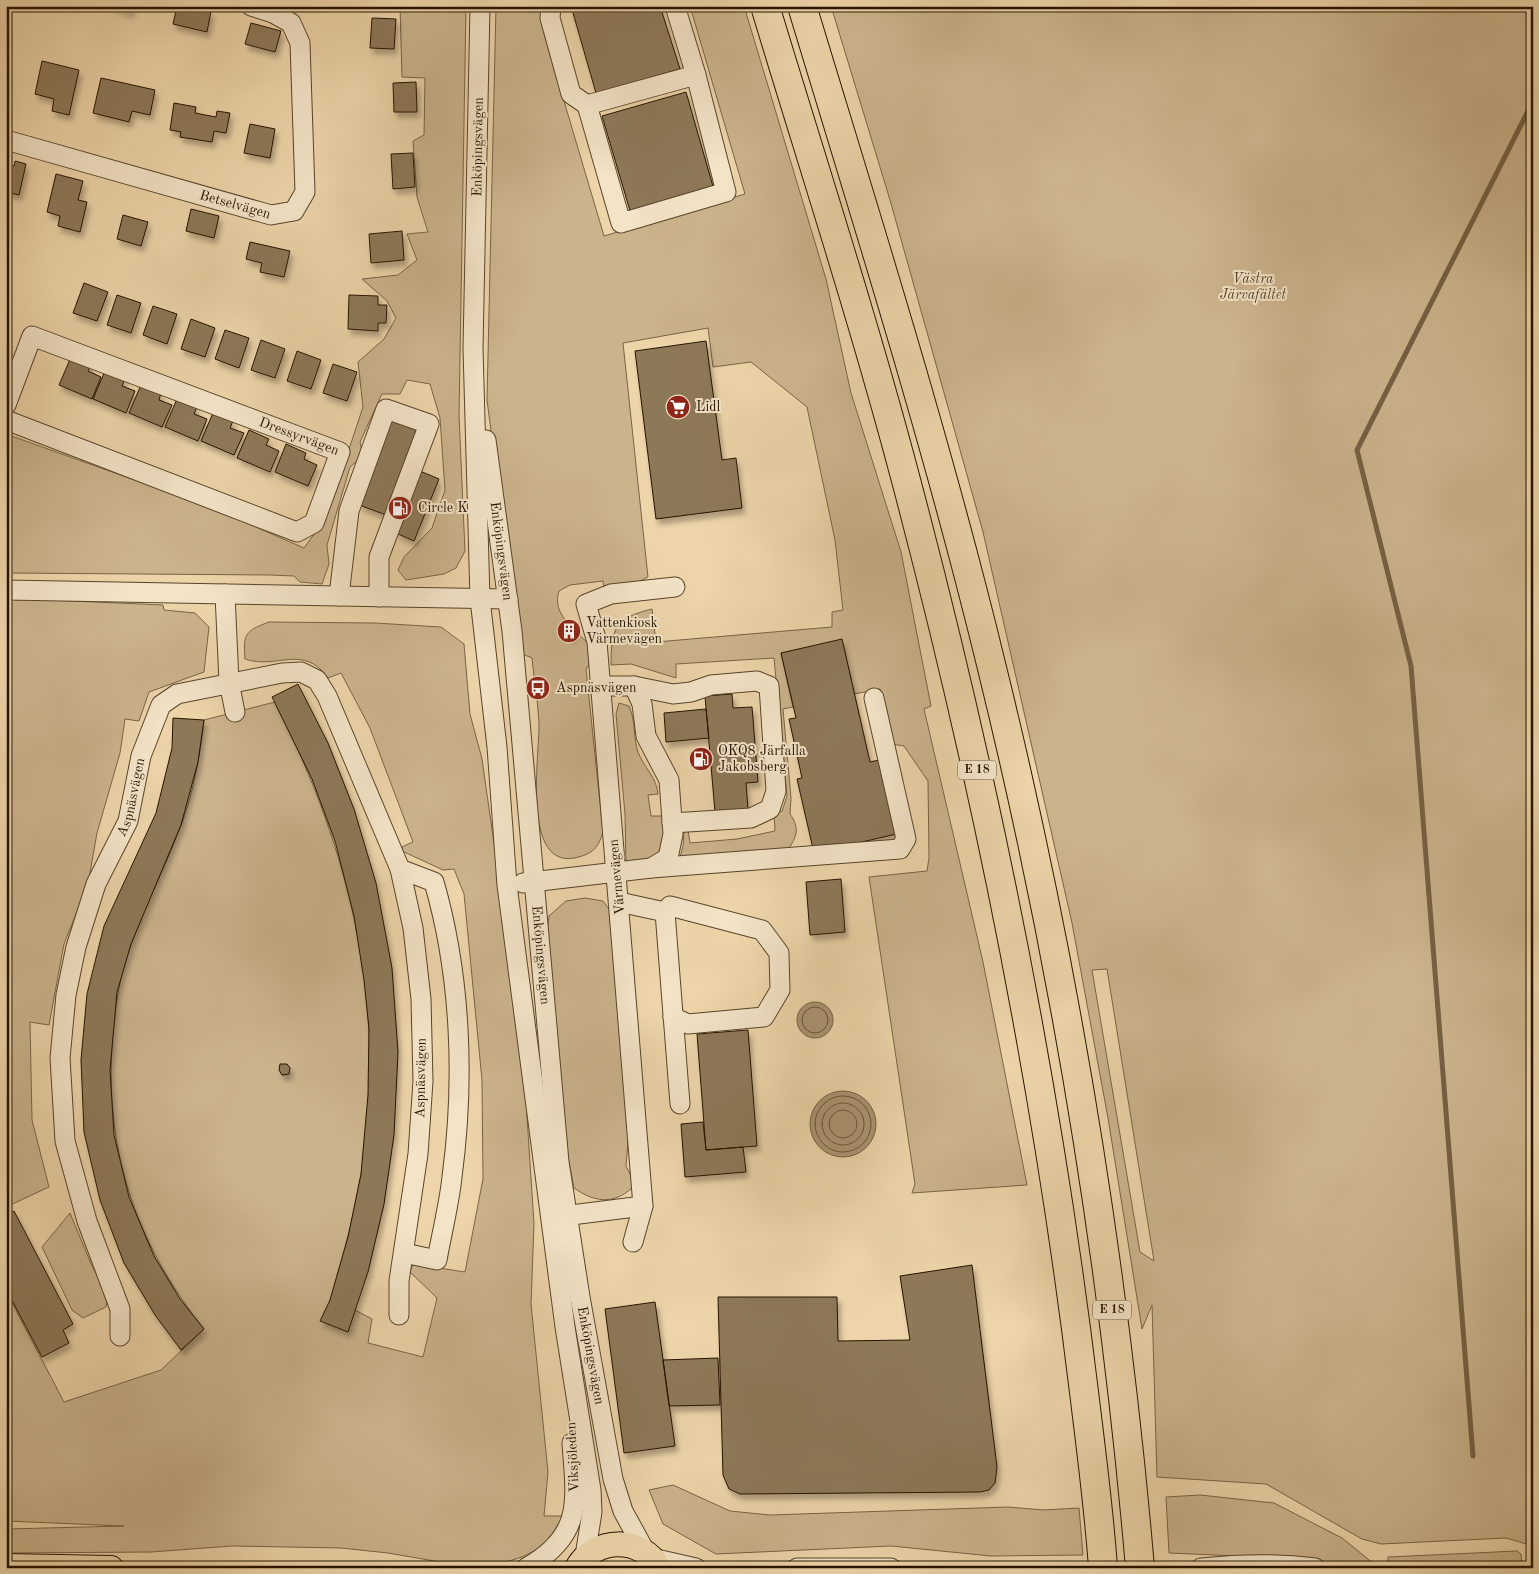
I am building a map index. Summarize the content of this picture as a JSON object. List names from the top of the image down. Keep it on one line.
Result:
{"streets":{"highway":["E 18"],"street":["Enköpingsvägen","Betselvägen","Dressyrvägen","Aspnäsvägen","Värmevägen","Viksjöleden"]},"crossings":[["Enköpingsvägen","Viksjöleden"]],"parks":["Västra Järvafältet"],"places":{"supermarket":["Lidl"],"fuel station":["Circle K","OKQ8 Järfalla Jakobsberg"],"building":["Vattenkiosk Värmevägen"],"bus stop":["Aspnäsvägen"]}}
